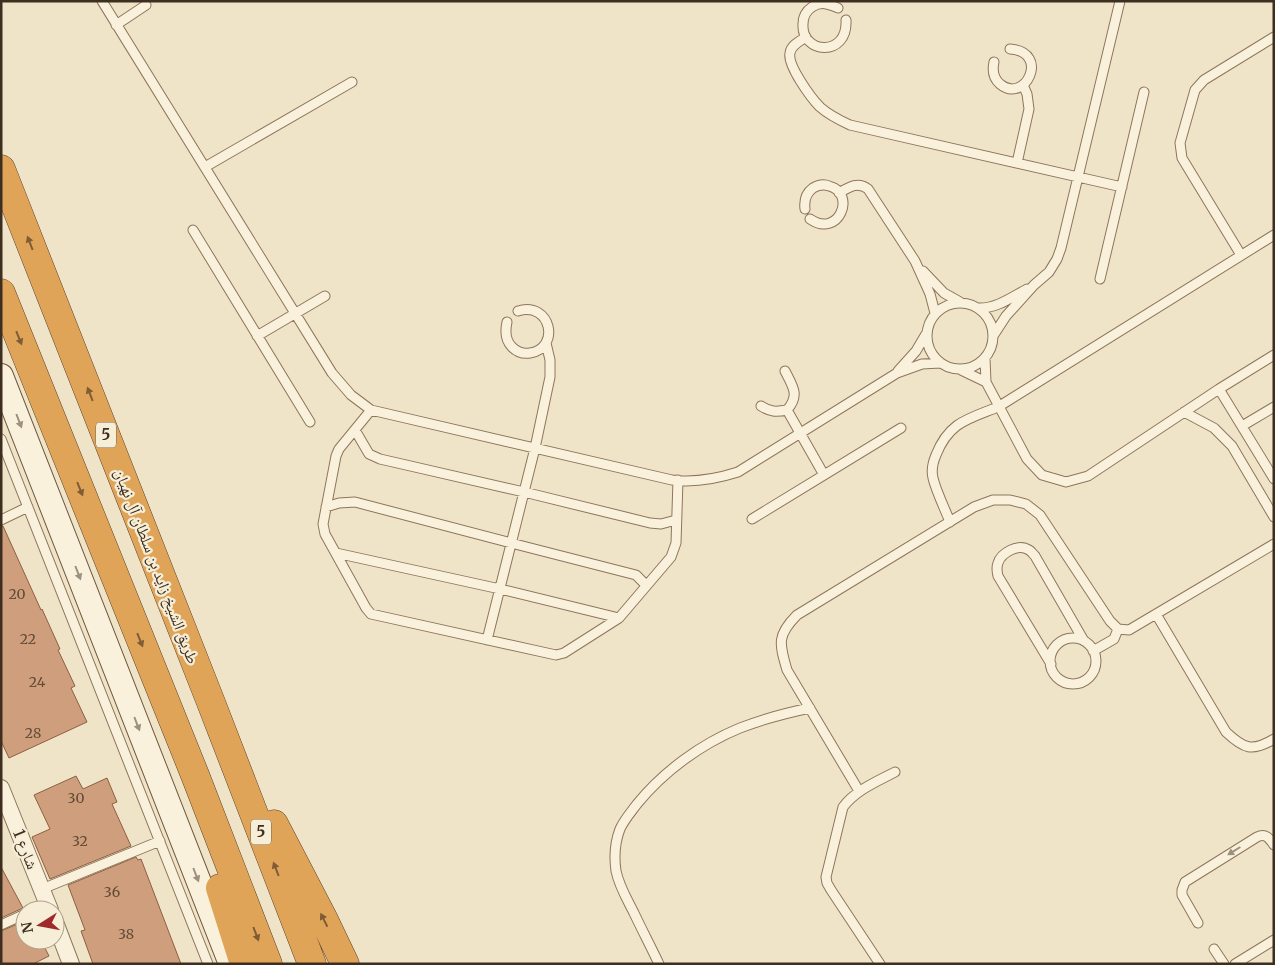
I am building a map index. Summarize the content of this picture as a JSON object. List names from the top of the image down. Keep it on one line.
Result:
{"streets":{"highway":["5","طريق الشيخ زايد بن سلطان آل نهيان"],"street":["شارع 1"]},"house_numbers":["20","22","24","28","30","32","36","38"],"north":"left"}
